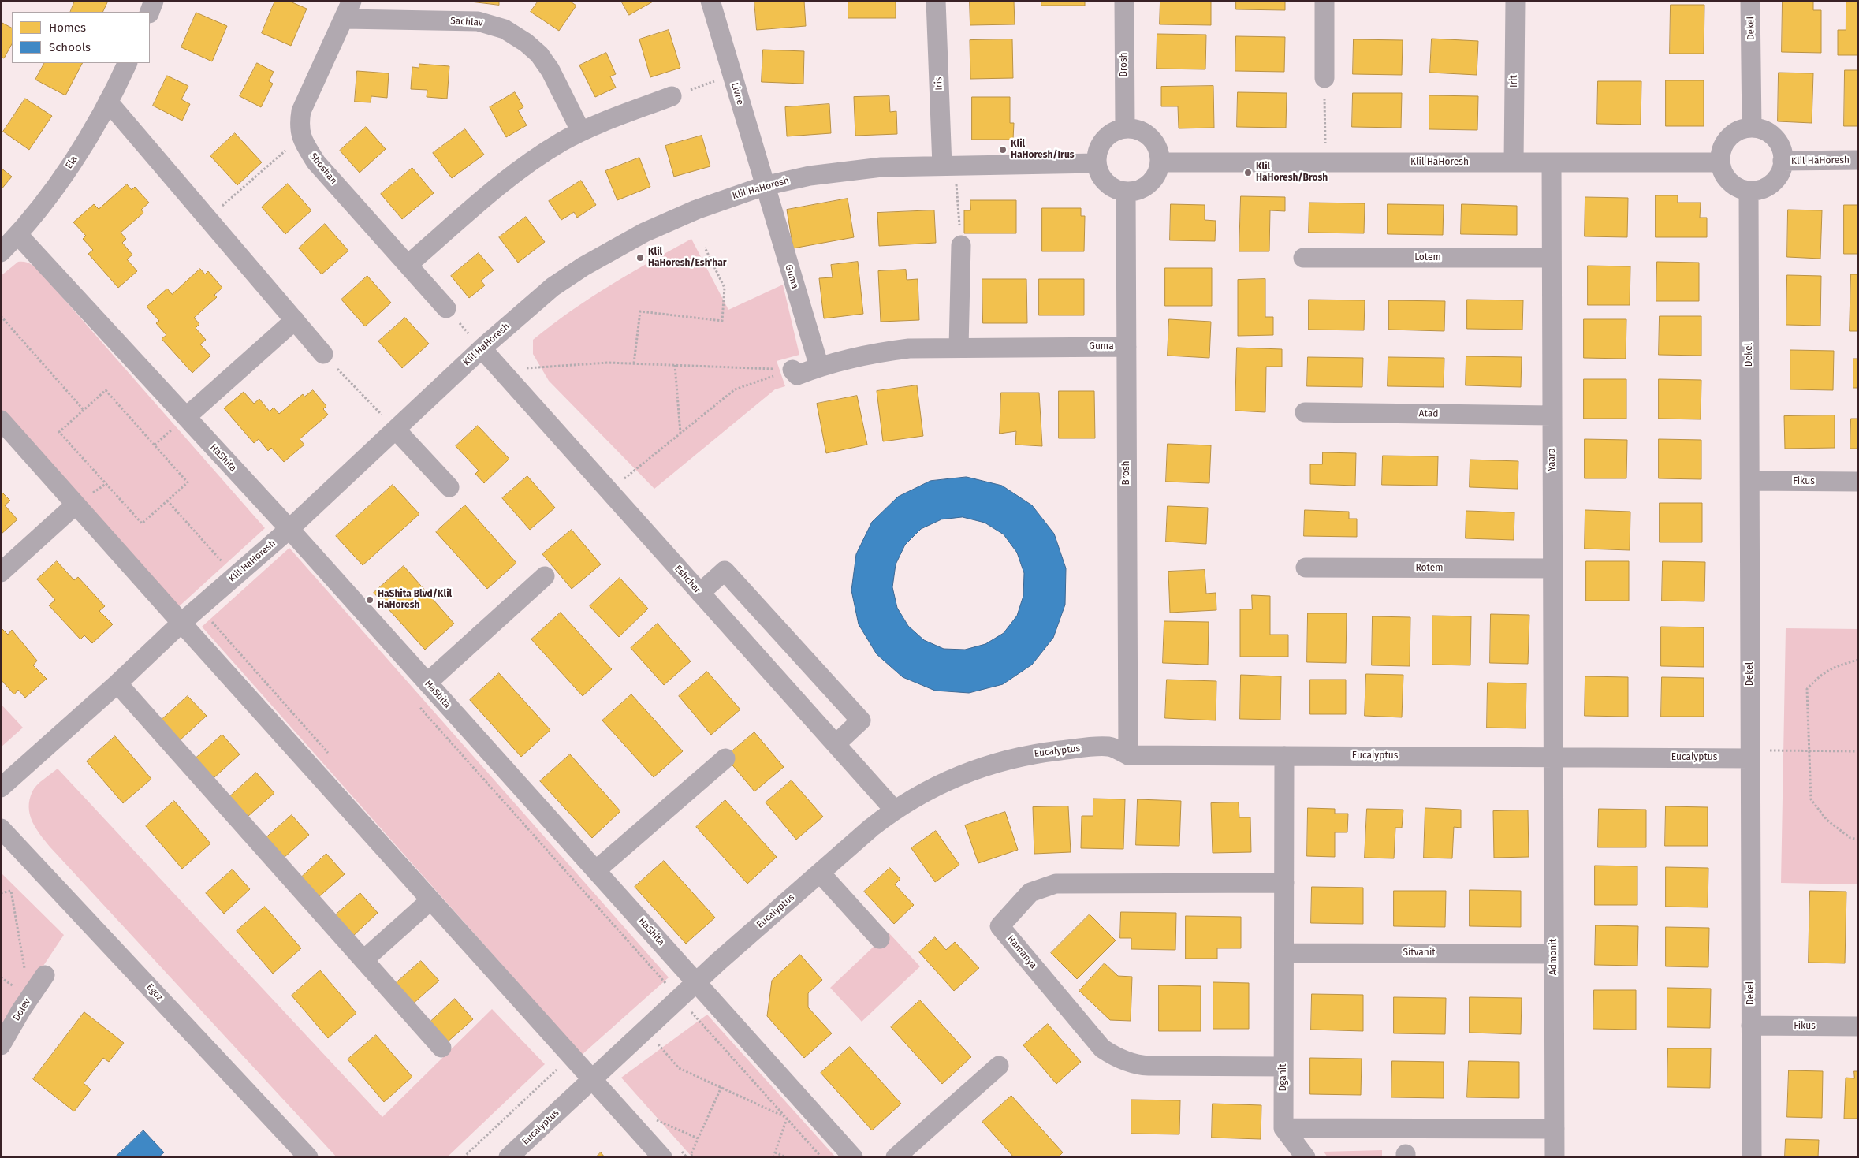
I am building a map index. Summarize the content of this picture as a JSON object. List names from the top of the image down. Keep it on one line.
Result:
{"streets":{"street":["Sachlav","Dekel","Brosh","Irit","Iris","Livne","Klil HaHoresh","Ela","Shoshan","Lotem","Guma","Atad","HaShita","Yaara","Fikus","Rotem","Eshchar","Eucalyptus","Hamanya","Sitvanit","Admonit","Egoz","Dolev","Dganit"]},"crossings":[["Sachlav","Shoshan"],["Dekel","Klil HaHoresh"],["Dekel","Fikus"],["Dekel","Eucalyptus"],["Brosh","Klil HaHoresh"],["Brosh","Guma"],["Brosh","Eucalyptus"],["Irit","Klil HaHoresh"],["Iris","Klil HaHoresh"],["Livne","Klil HaHoresh"],["Livne","Guma"],["Klil HaHoresh","Guma"],["Klil HaHoresh","HaShita"],["Klil HaHoresh","Yaara"],["Klil HaHoresh","Eshchar"],["Ela","HaShita"],["Lotem","Yaara"],["Atad","Yaara"],["HaShita","Eucalyptus"],["Yaara","Rotem"],["Yaara","Eucalyptus"],["Yaara","Admonit"],["Eshchar","Eucalyptus"],["Eucalyptus","Admonit"],["Eucalyptus","Dganit"],["Hamanya","Dganit"],["Sitvanit","Admonit"],["Sitvanit","Dganit"]],"places":["Klil HaHoresh/Irus","Klil HaHoresh/Brosh","Klil HaHoresh/Esh'har","HaShita Blvd/Klil HaHoresh"],"legend":["Homes","Schools"]}
